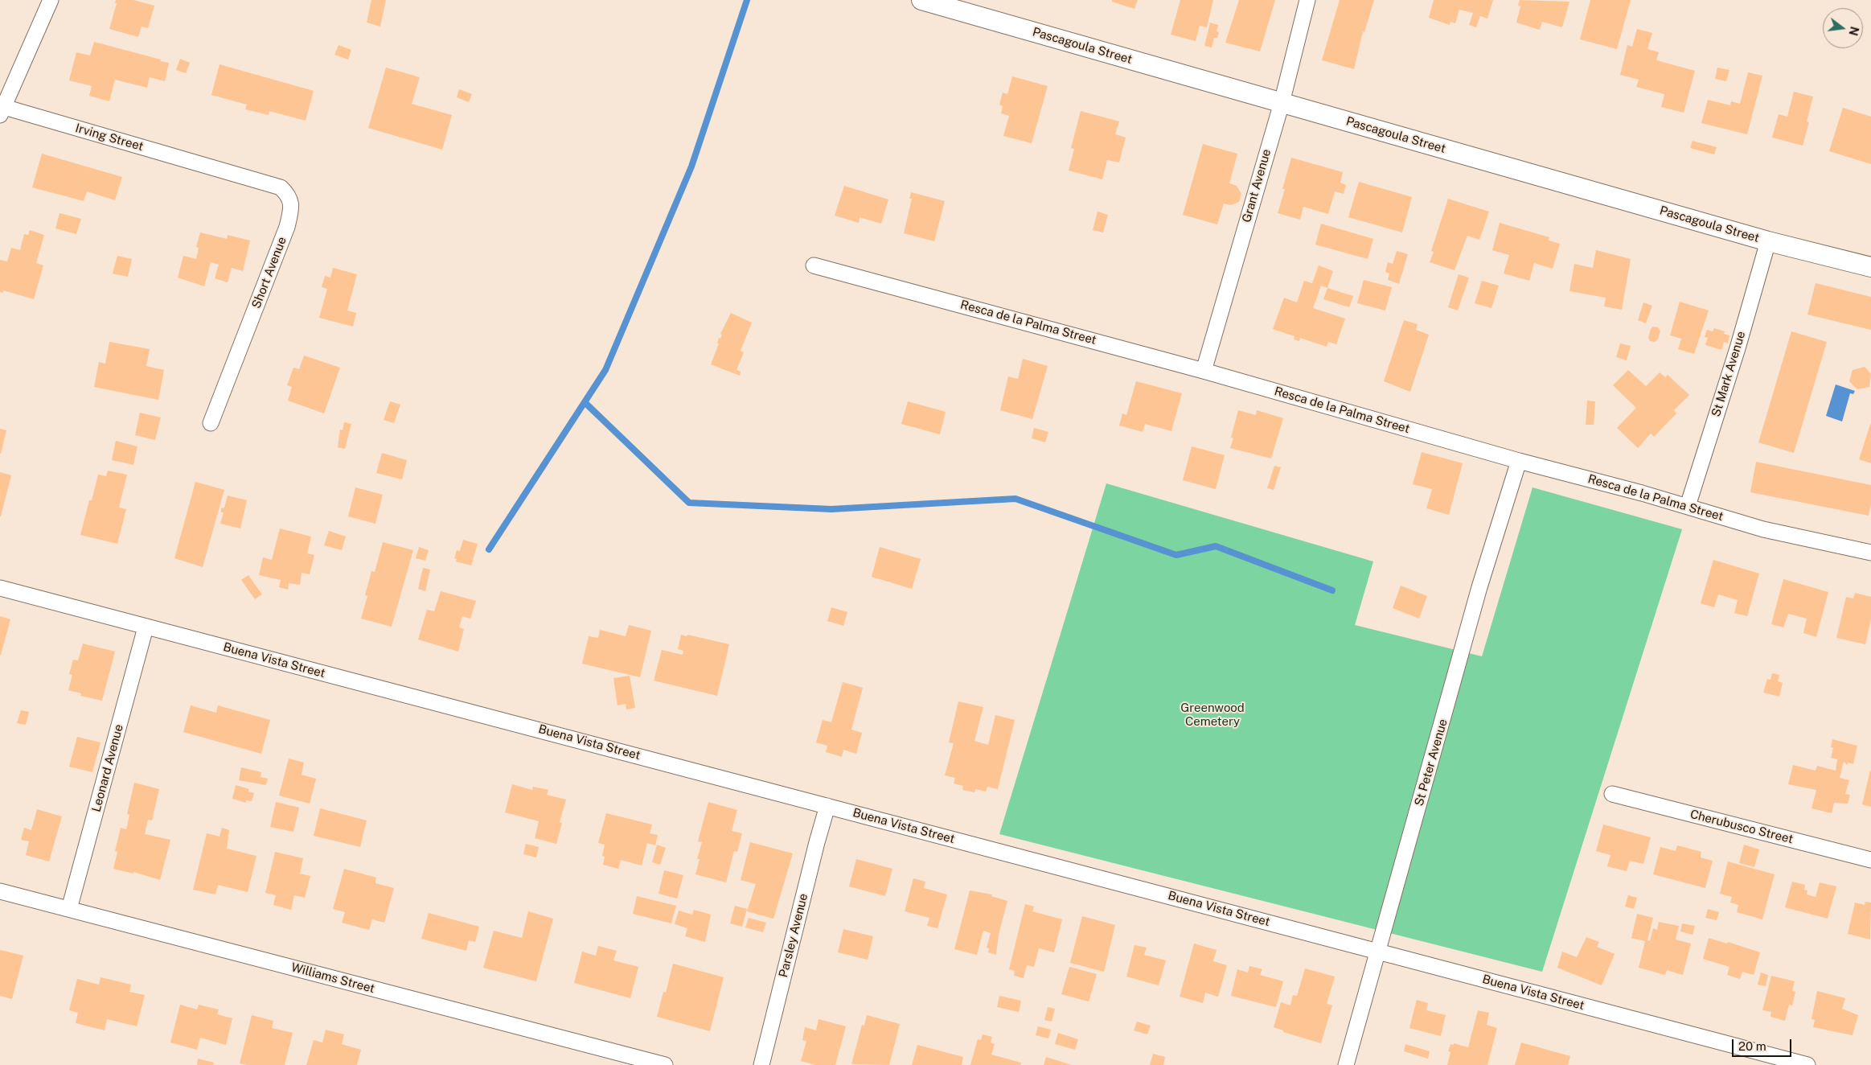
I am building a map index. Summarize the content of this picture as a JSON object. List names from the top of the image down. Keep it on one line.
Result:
{"streets":{"street":["Pascagoula Street","Irving Street","Grant Avenue","Short Avenue","Resca de la Palma Street","St Mark Avenue","Buena Vista Street","St Peter Avenue","Leonard Avenue","Cherubusco Street","Parsley Avenue","Williams Street"]},"crossings":[["Pascagoula Street","Grant Avenue"],["Pascagoula Street","St Mark Avenue"],["Irving Street","Short Avenue"],["Grant Avenue","Resca de la Palma Street"],["Resca de la Palma Street","St Mark Avenue"],["Resca de la Palma Street","St Peter Avenue"],["Buena Vista Street","St Peter Avenue"],["Buena Vista Street","Leonard Avenue"],["Buena Vista Street","Parsley Avenue"],["Leonard Avenue","Williams Street"]],"parks":["Greenwood Cemetery"],"scale_bar":"20 m","north":"right"}
